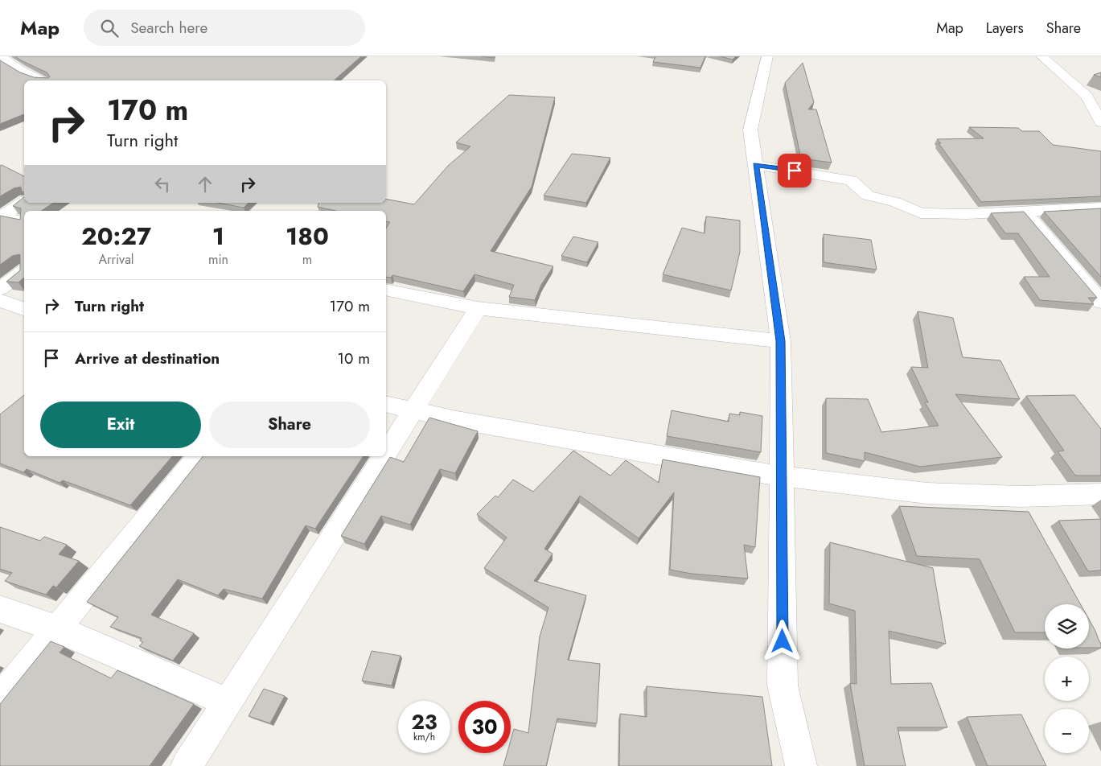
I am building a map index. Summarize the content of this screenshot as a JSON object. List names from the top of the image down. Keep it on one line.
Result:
{"page":{"header":"Map","search":"Search here","nav":["Map","Layers","Share"],"turn":["170 m","Turn right"],"eta":["20:27","Arrival","1","min","180","m"],"list":[{"name":"Turn right","value":"170 m"},{"name":"Arrive at destination","value":"10 m"}],"buttons":["Exit","Share"],"map_buttons":["+","−"],"speed":"23 km/h","limit":"30"}}
